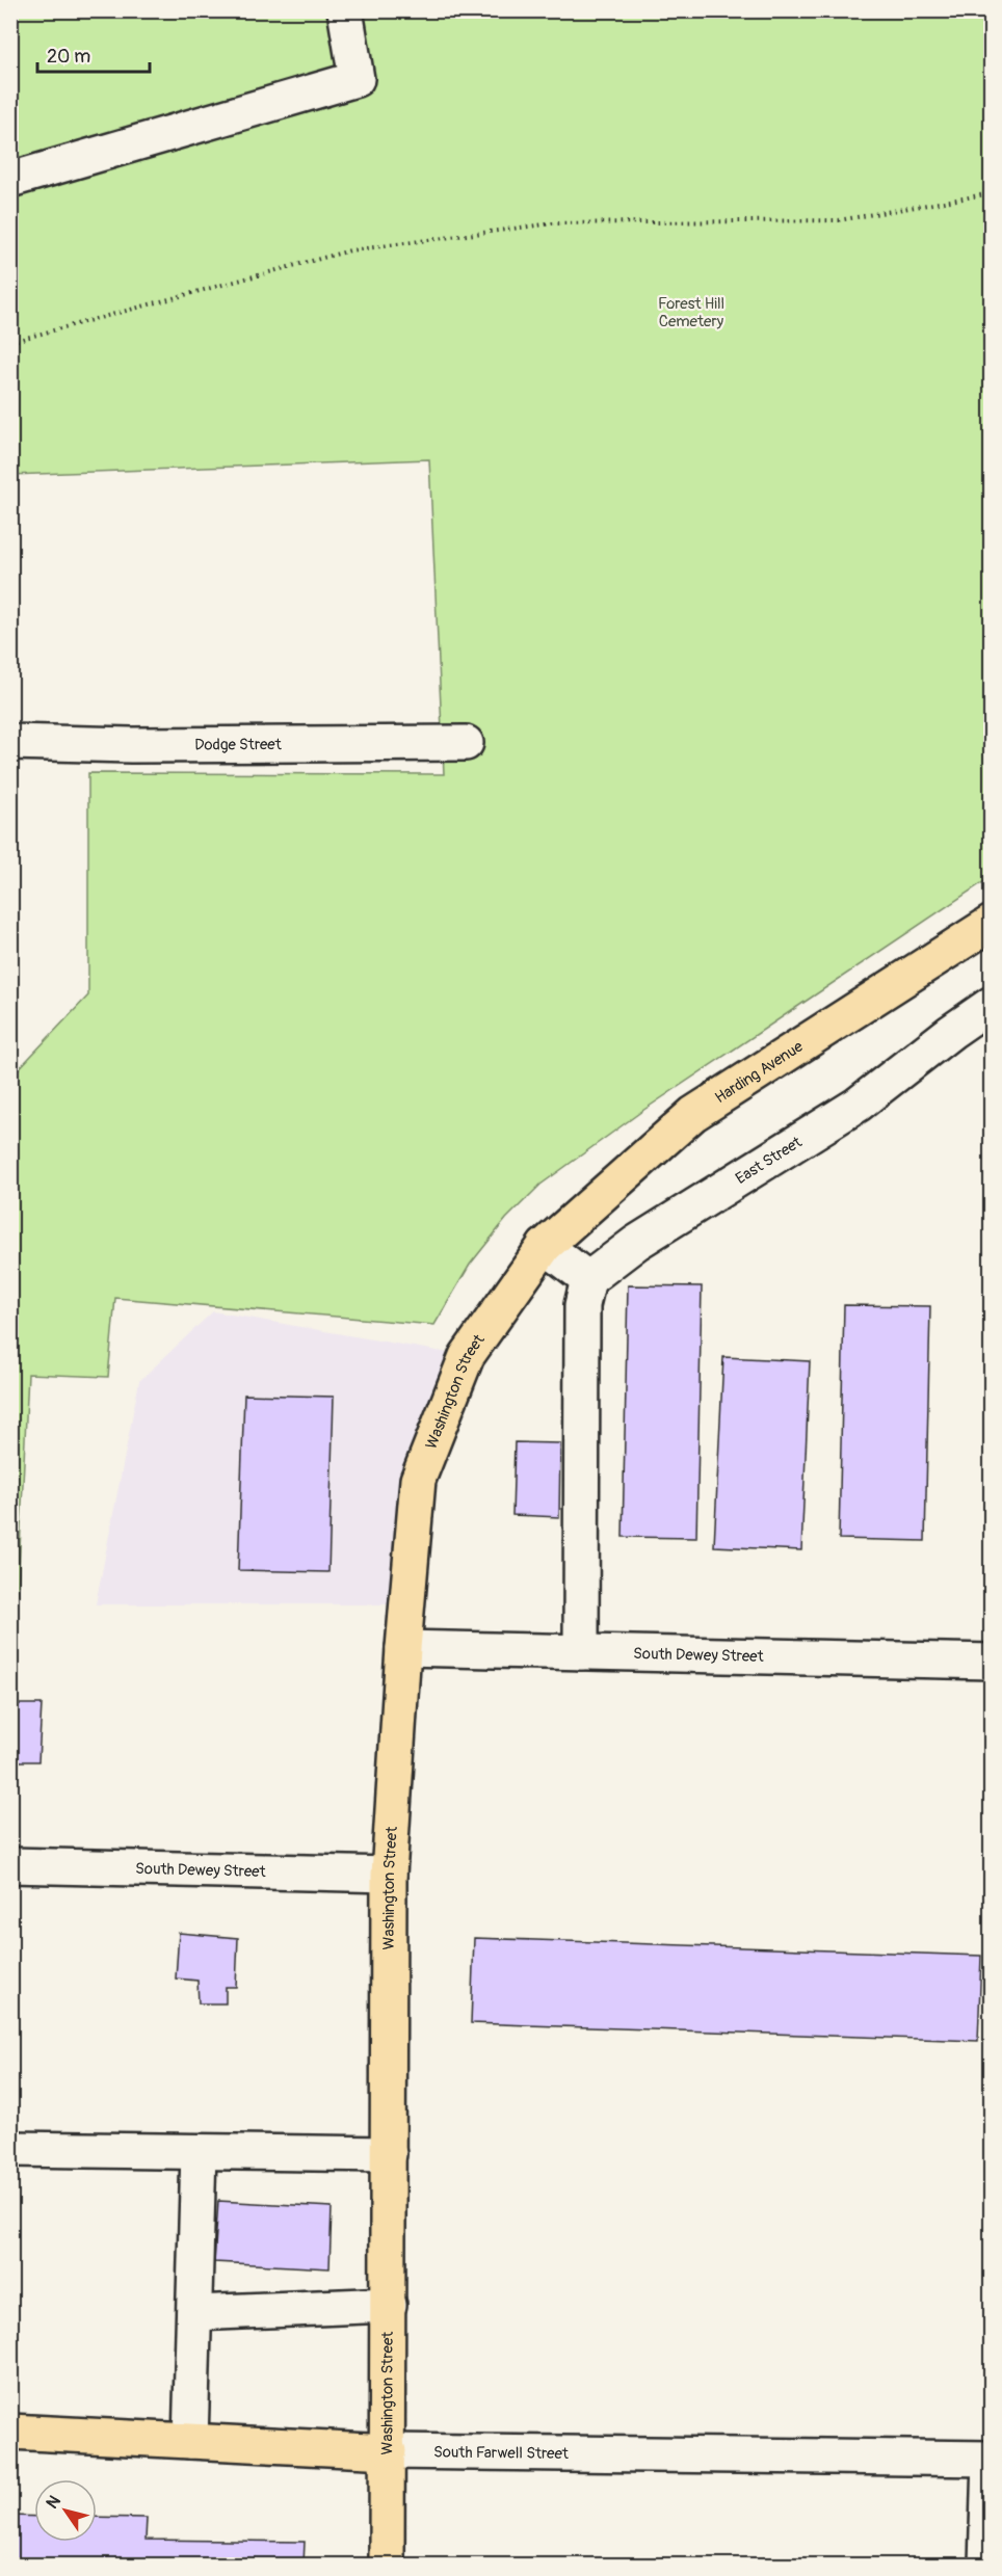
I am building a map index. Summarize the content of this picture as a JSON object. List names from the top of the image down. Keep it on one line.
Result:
{"streets":{"main road":["Harding Avenue","Washington Street","South Farwell Street"],"street":["Dodge Street","East Street","South Dewey Street"]},"crossings":[["Harding Avenue","Washington Street"],["Washington Street","South Dewey Street"],["Washington Street","South Farwell Street"]],"parks":["Forest Hill Cemetery"],"scale_bar":"20 m","north":"top left"}
